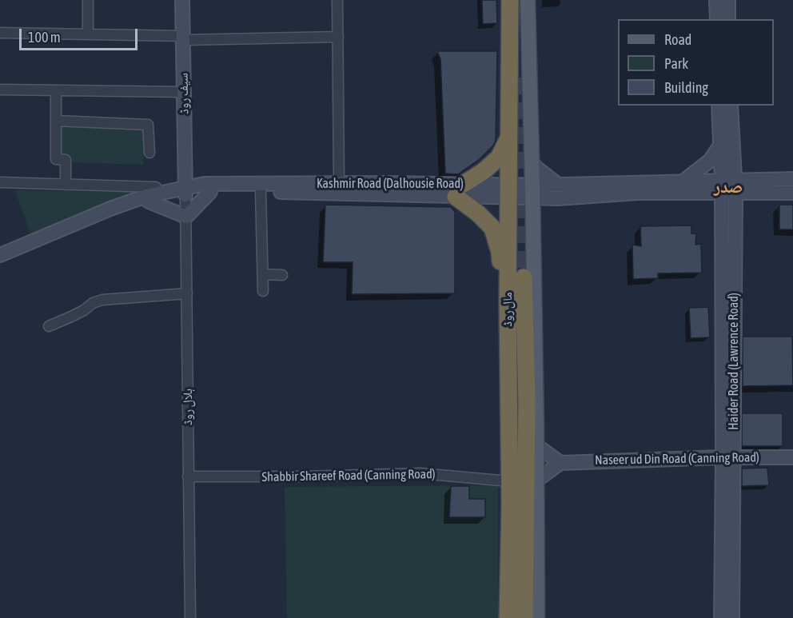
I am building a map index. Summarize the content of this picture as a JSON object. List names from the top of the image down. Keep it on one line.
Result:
{"streets":{"highway":["مال روڈ"],"street":["سیف روڈ","Kashmir Road (Dalhousie Road)","ہلال روڈ","Naseer ud Din Road (Canning Road)","Shabbir Shareef Road (Canning Road)"]},"crossings":[["سیف روڈ","Kashmir Road (Dalhousie Road)"],["سیف روڈ","ہلال روڈ"],["Kashmir Road (Dalhousie Road)","مال روڈ"],["Kashmir Road (Dalhousie Road)","ہلال روڈ"],["مال روڈ","Shabbir Shareef Road (Canning Road)"],["ہلال روڈ","Shabbir Shareef Road (Canning Road)"]],"districts":["صدر"],"legend":["Road","Park","Building"],"scale_bar":"100 m"}
